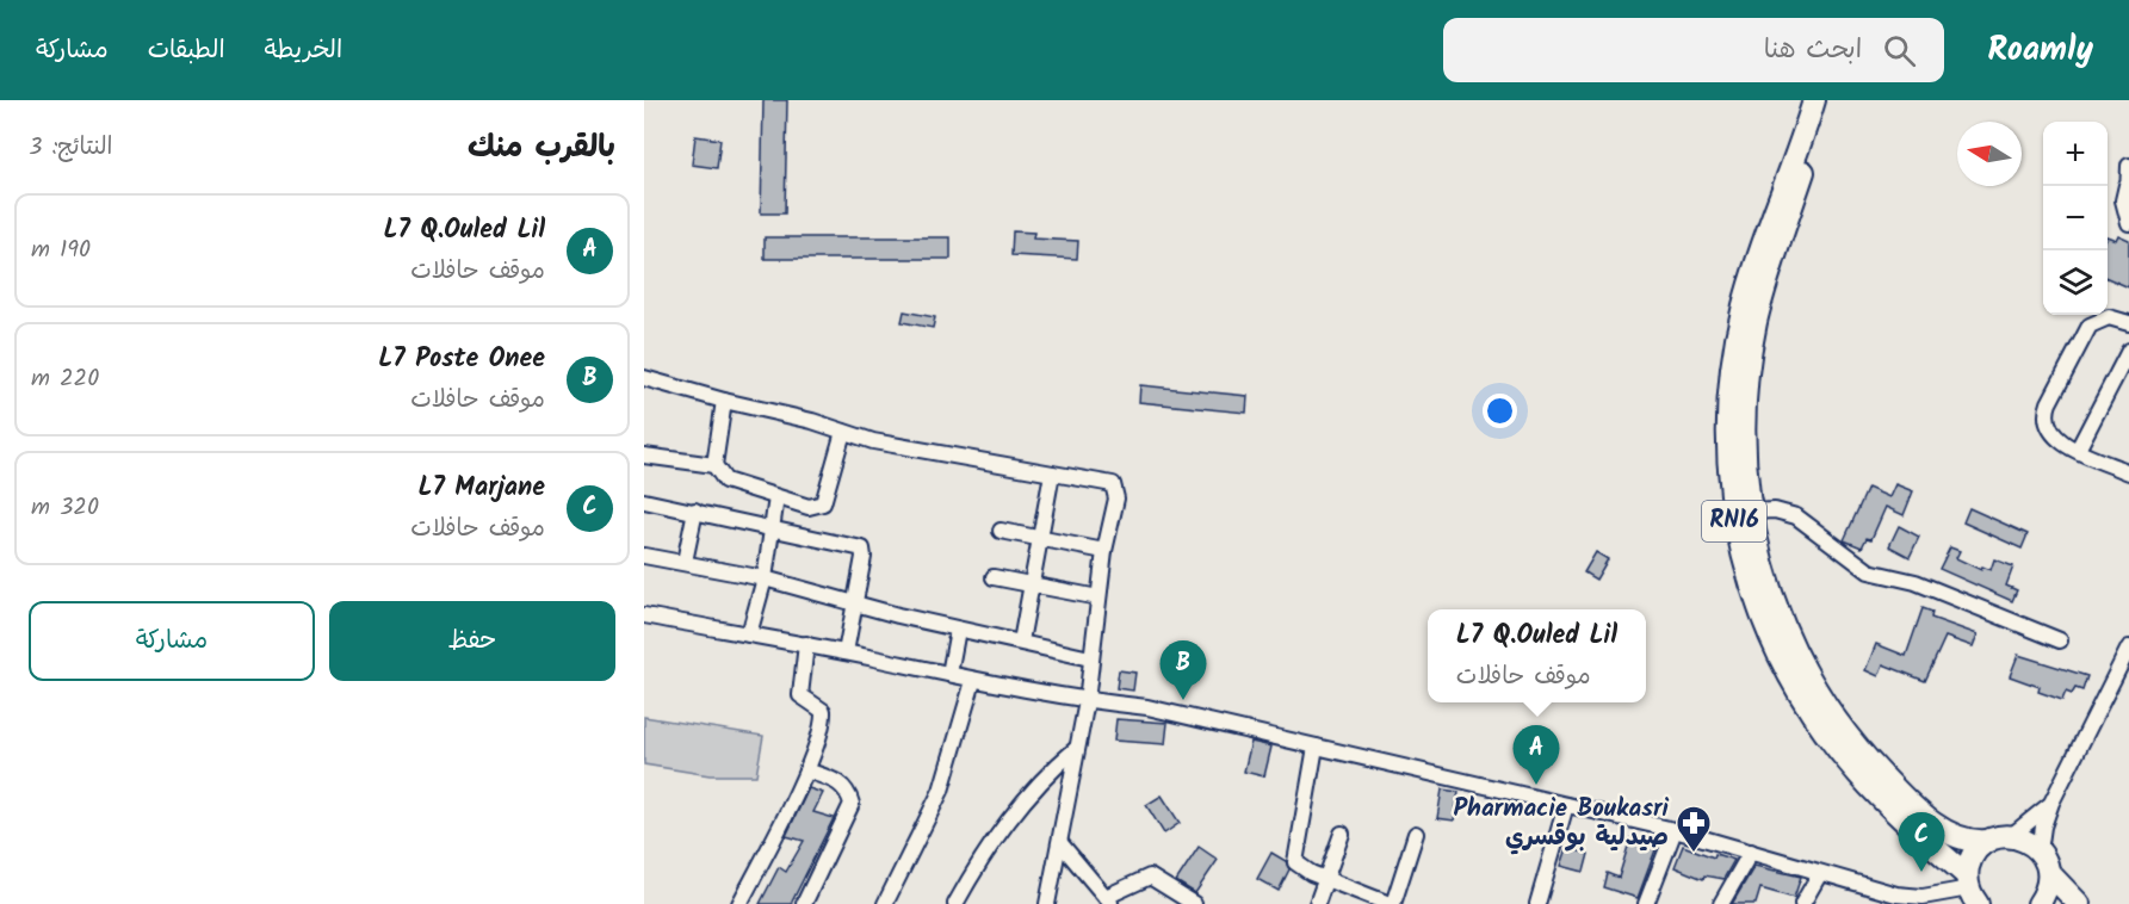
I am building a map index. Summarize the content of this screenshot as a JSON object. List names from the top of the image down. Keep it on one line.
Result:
{"streets":{"highway":["RN16"]},"places":{"pharmacy":["Pharmacie Boukasri صيدلية بوقسري"]},"north":"left","page":{"header":"Roamly","search":"ابحث هنا","nav":["الخريطة","الطبقات","مشاركة"],"heading":["بالقرب منك","النتائج: 3"],"map_buttons":["+","−"],"list":[{"mark":"A","name":"L7 Q.Ouled Lil","note":"موقف حافلات","value":"190 m"},{"mark":"B","name":"L7 Poste Onee","note":"موقف حافلات","value":"220 m"},{"mark":"C","name":"L7 Marjane","note":"موقف حافلات","value":"320 m"}],"buttons":["حفظ","مشاركة"],"popup":["L7 Q.Ouled Lil","موقف حافلات"],"pins":["B","A","C"]}}
